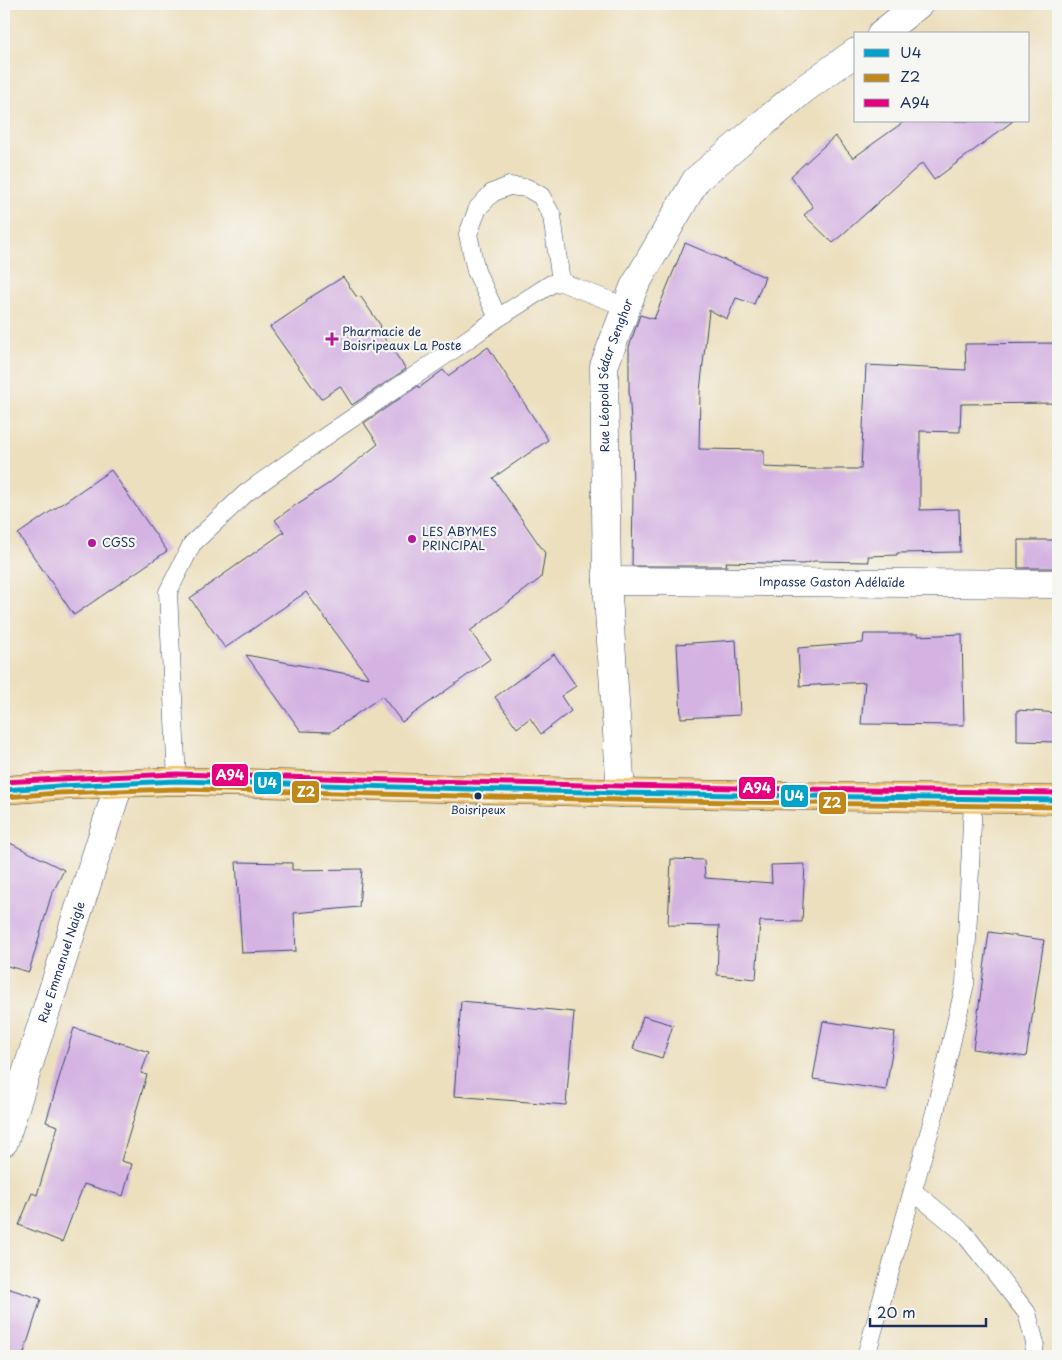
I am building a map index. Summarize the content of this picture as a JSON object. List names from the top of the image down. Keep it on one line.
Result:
{"streets":{"street":["Rue Léopold Sédar Senghor","Impasse Gaston Adélaïde","Rue Emmanuel Naigle"]},"crossings":[["Rue Léopold Sédar Senghor","Impasse Gaston Adélaïde"]],"places":{"health":["Pharmacie de Boisripeaux La Poste"],"other":["LES ABYMES PRINCIPAL","CGSS","Boisripeux"]},"lines":["transit line A94","transit line U4","transit line Z2"],"legend":["U4","Z2","A94"],"scale_bar":"20 m"}
